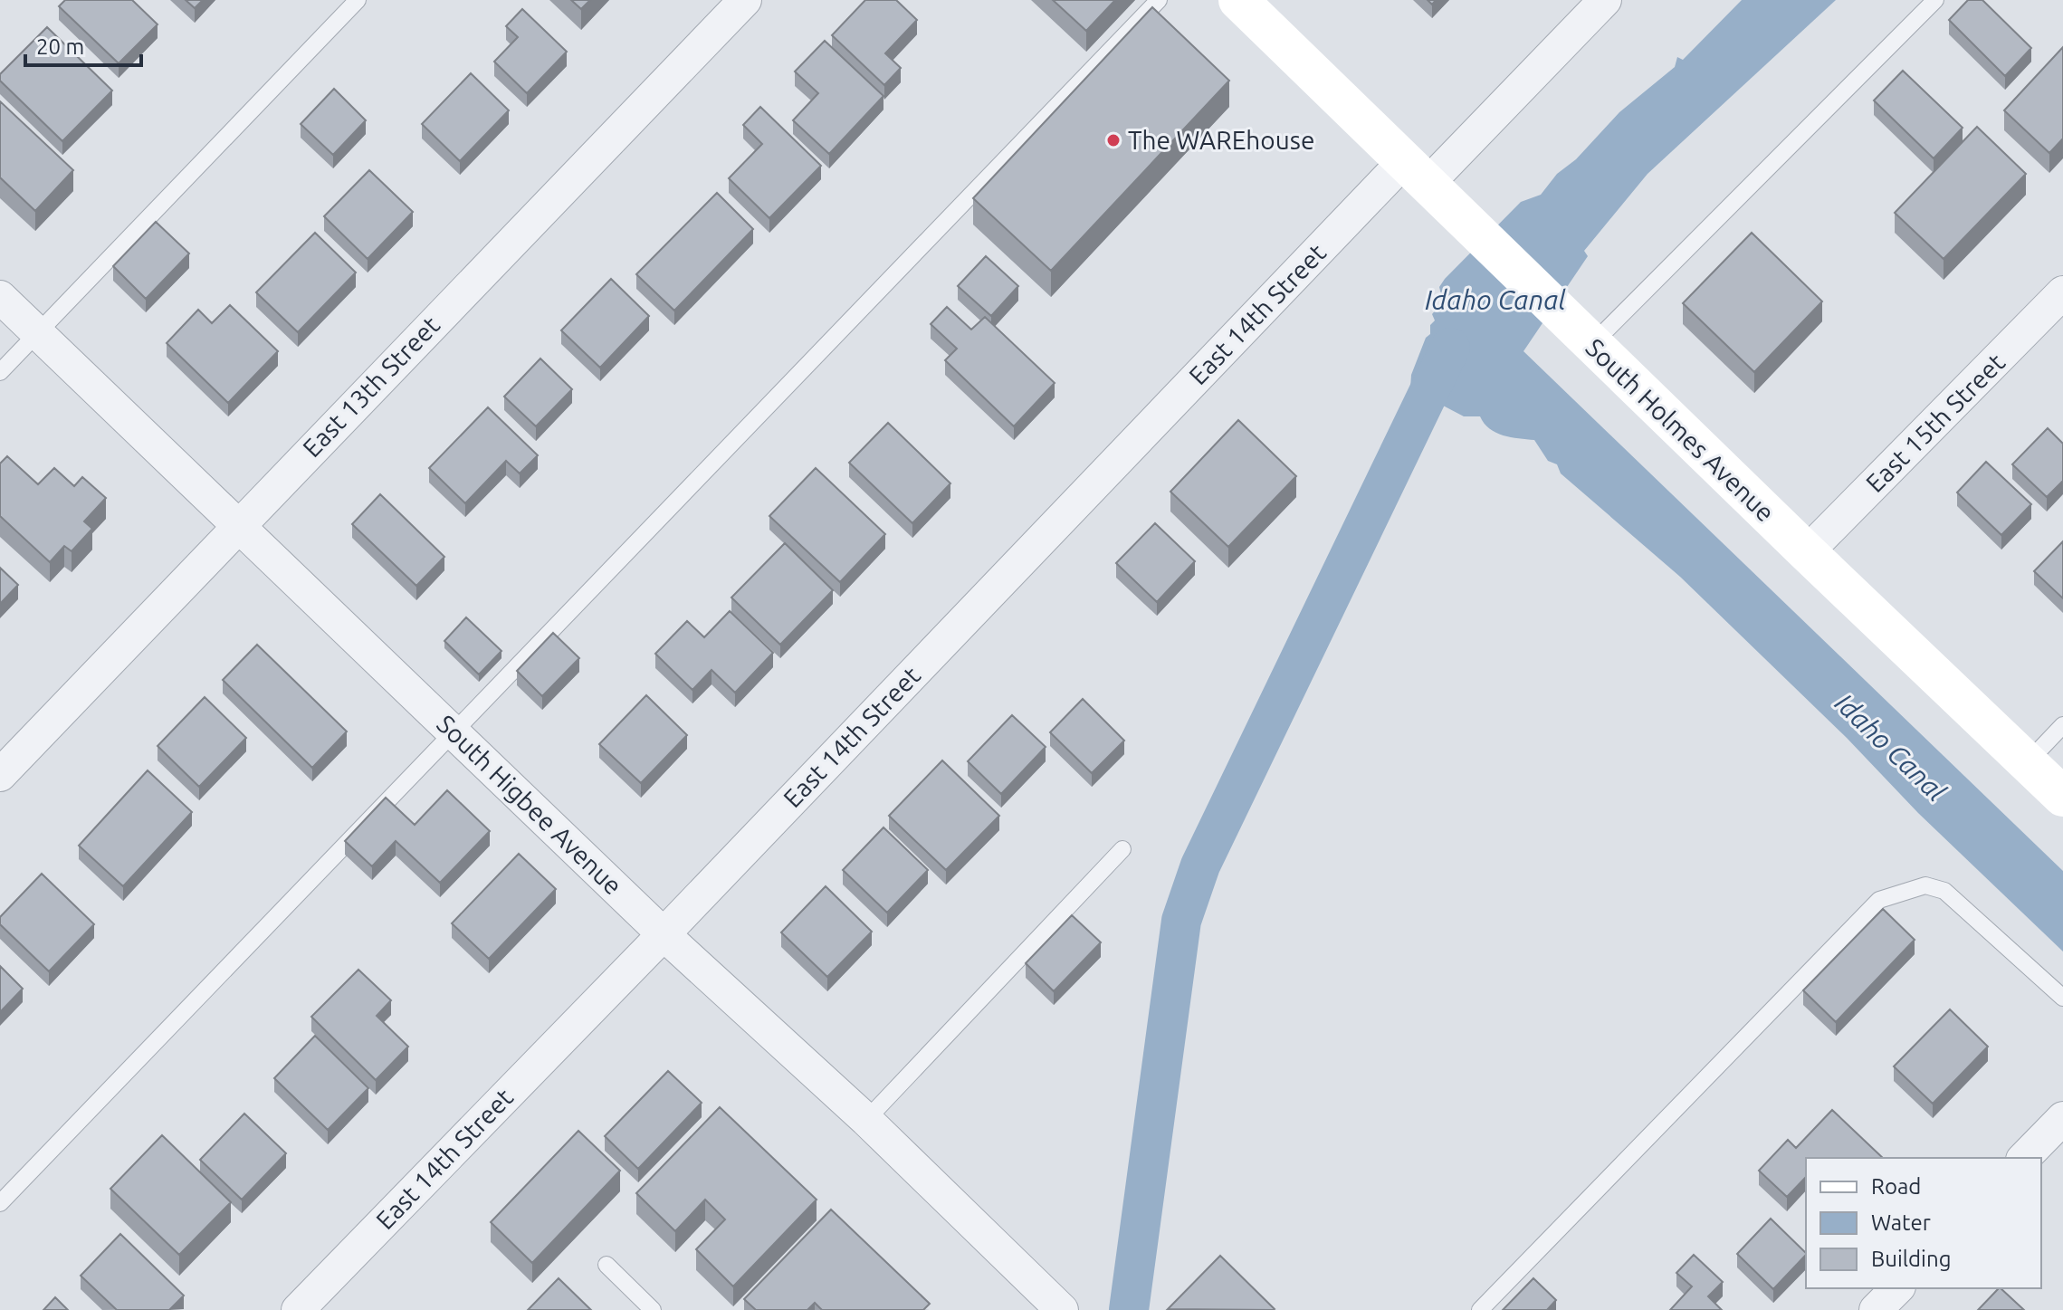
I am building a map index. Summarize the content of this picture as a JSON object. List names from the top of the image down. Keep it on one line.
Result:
{"streets":{"main road":["South Holmes Avenue"],"street":["East 14th Street","East 13th Street","East 15th Street","South Higbee Avenue"]},"crossings":[["East 14th Street","South Holmes Avenue"],["East 14th Street","South Higbee Avenue"],["East 13th Street","South Higbee Avenue"],["East 15th Street","South Holmes Avenue"]],"water":["Idaho Canal"],"places":["The WAREhouse"],"legend":["Road","Water","Building"],"scale_bar":"20 m"}
